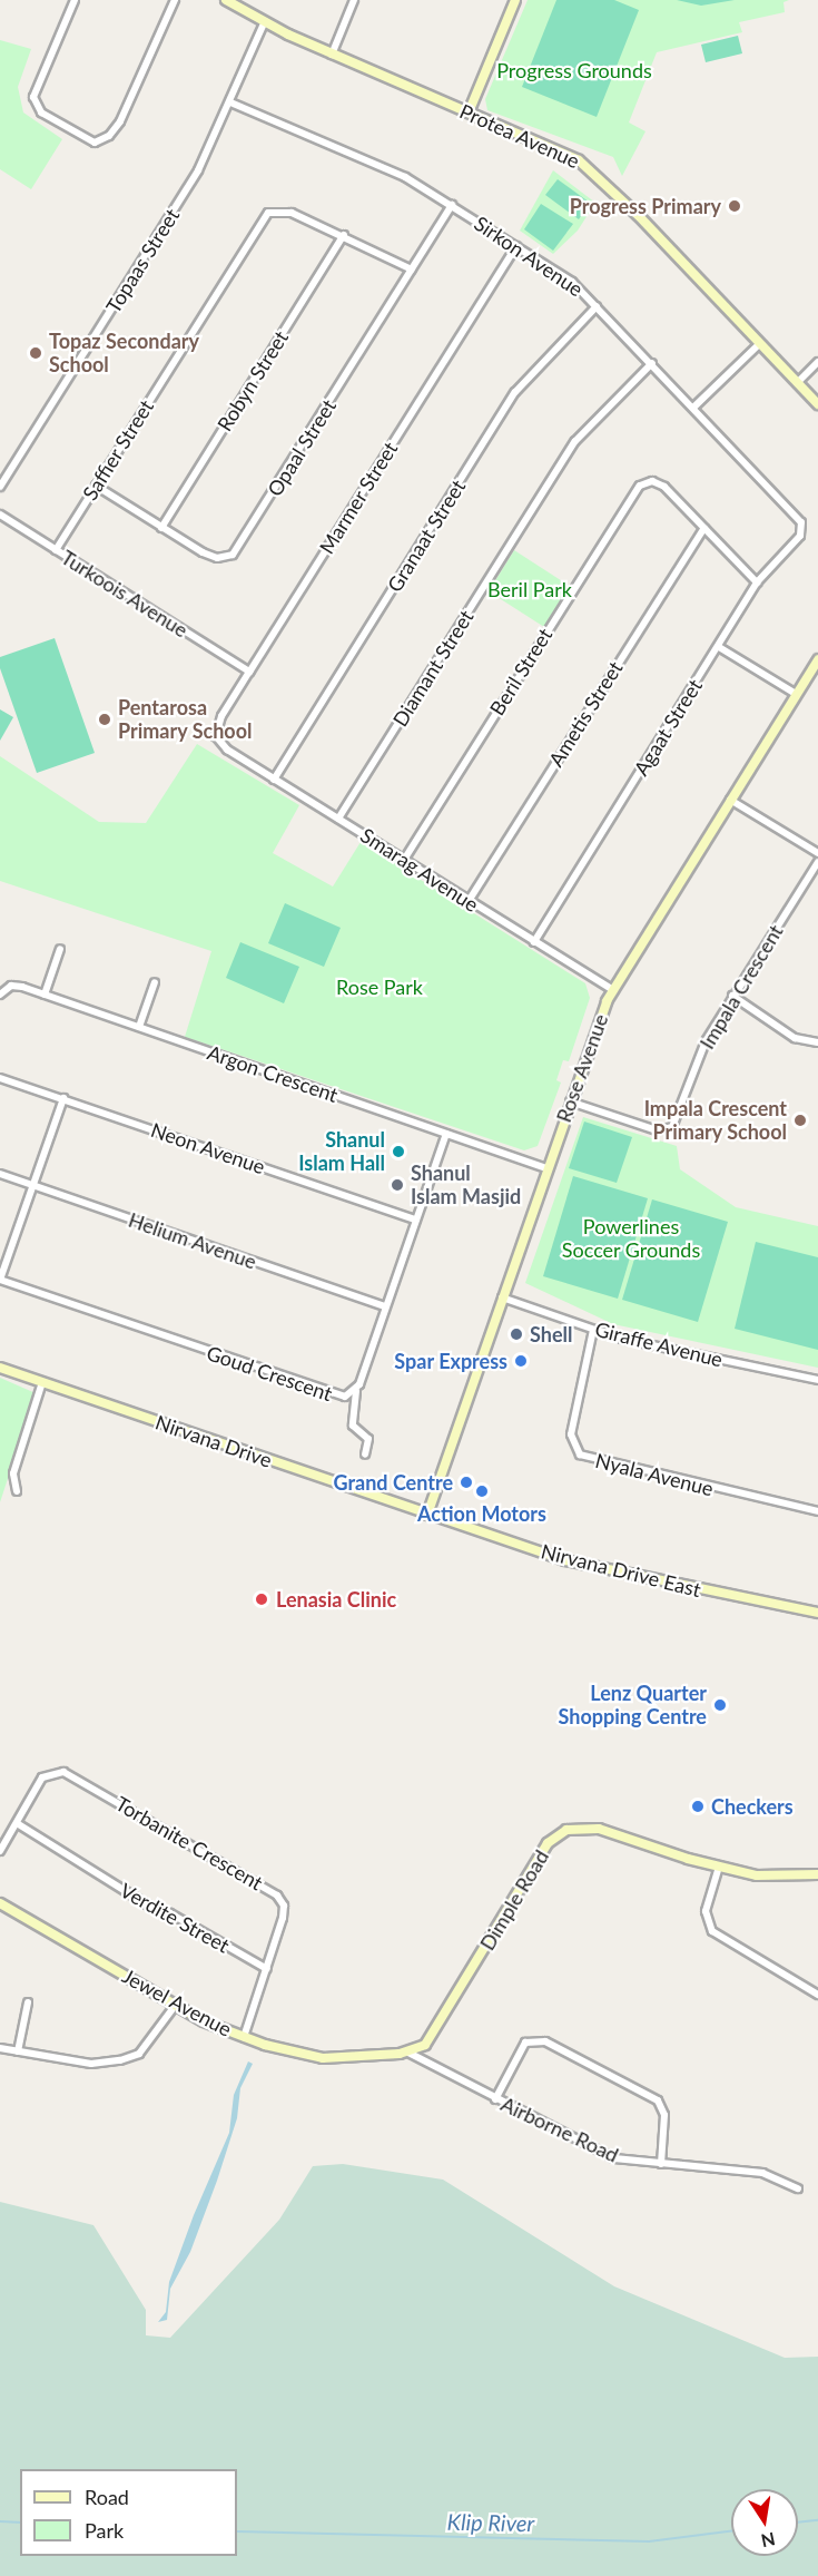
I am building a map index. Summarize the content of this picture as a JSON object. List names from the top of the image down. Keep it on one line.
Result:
{"streets":{"street":["Protea Avenue","Sirkon Avenue","Topaas Street","Robyn Street","Opaal Street","Saffier Street","Marmer Street","Granaat Street","Turkoois Avenue","Diamant Street","Beril Street","Ametis Street","Agaat Street","Smarag Avenue","Impala Crescent","Rose Avenue","Argon Crescent","Neon Avenue","Helium Avenue","Giraffe Avenue","Goud Crescent","Nirvana Drive","Nyala Avenue","Nirvana Drive East","Torbanite Crescent","Dimple Road","Verdite Street","Jewel Avenue","Airborne Road"]},"crossings":[["Protea Avenue","Topaas Street"],["Sirkon Avenue","Topaas Street"],["Sirkon Avenue","Opaal Street"],["Sirkon Avenue","Marmer Street"],["Sirkon Avenue","Granaat Street"],["Sirkon Avenue","Diamant Street"],["Sirkon Avenue","Agaat Street"],["Robyn Street","Opaal Street"],["Robyn Street","Saffier Street"],["Opaal Street","Saffier Street"],["Saffier Street","Turkoois Avenue"],["Marmer Street","Turkoois Avenue"],["Marmer Street","Smarag Avenue"],["Granaat Street","Smarag Avenue"],["Diamant Street","Smarag Avenue"],["Beril Street","Ametis Street"],["Beril Street","Agaat Street"],["Beril Street","Smarag Avenue"],["Ametis Street","Smarag Avenue"],["Agaat Street","Smarag Avenue"],["Smarag Avenue","Rose Avenue"],["Impala Crescent","Rose Avenue"],["Rose Avenue","Argon Crescent"],["Rose Avenue","Giraffe Avenue"],["Rose Avenue","Nirvana Drive"],["Rose Avenue","Nirvana Drive East"],["Argon Crescent","Goud Crescent"],["Neon Avenue","Goud Crescent"],["Helium Avenue","Goud Crescent"],["Giraffe Avenue","Nyala Avenue"],["Nirvana Drive","Nirvana Drive East"],["Torbanite Crescent","Verdite Street"],["Torbanite Crescent","Jewel Avenue"],["Dimple Road","Jewel Avenue"],["Dimple Road","Airborne Road"],["Jewel Avenue","Airborne Road"]],"water":["Klip River"],"parks":["Progress Grounds","Beril Park","Rose Park","Powerlines Soccer Grounds"],"places":["Progress Primary","Topaz Secondary School","Pentarosa Primary School","Impala Crescent Primary School","Shanul Islam Hall","Shanul Islam Masjid","Shell","Spar Express","Grand Centre","Action Motors","Lenasia Clinic","Lenz Quarter Shopping Centre","Checkers"],"legend":["Road","Park"],"north":"bottom"}
